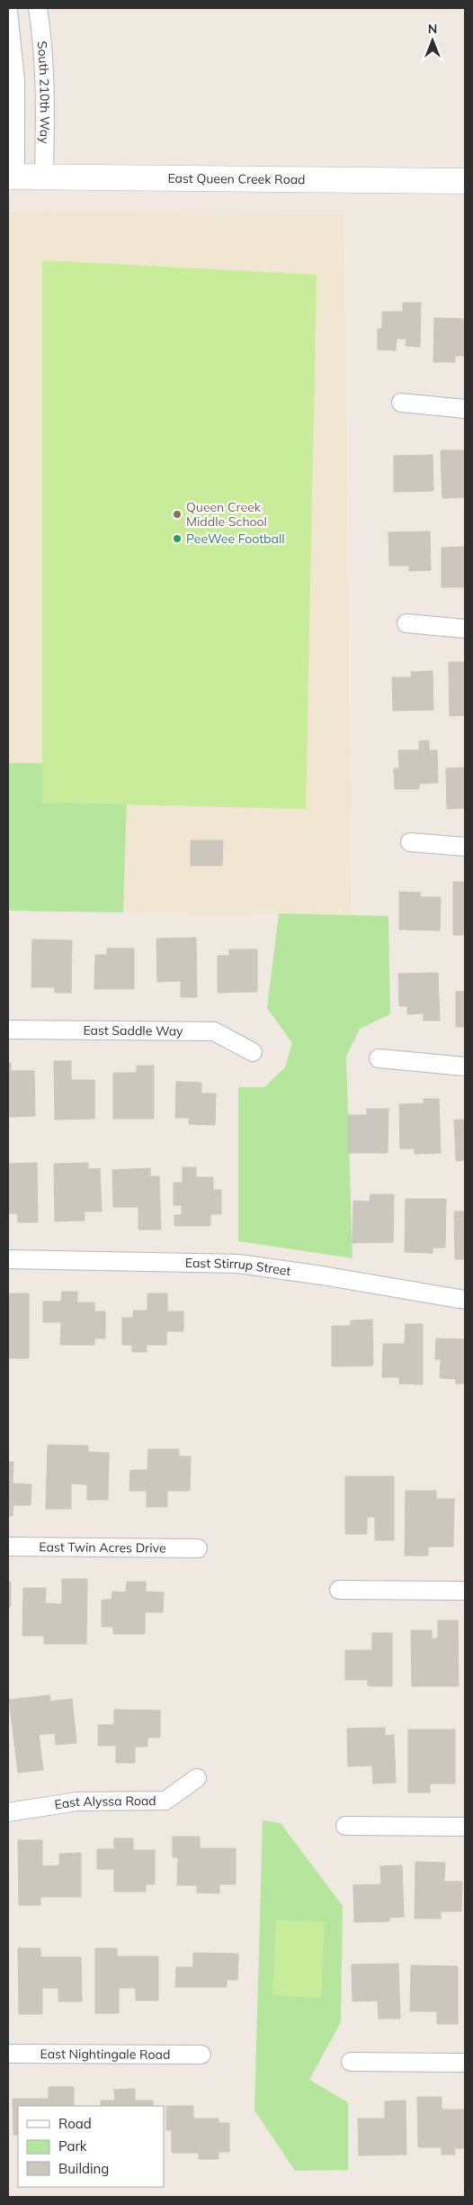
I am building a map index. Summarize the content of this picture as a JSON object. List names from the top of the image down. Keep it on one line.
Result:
{"streets":{"main road":["East Queen Creek Road"],"street":["South 210th Way","East Saddle Way","East Stirrup Street","East Twin Acres Drive","East Alyssa Road","East Nightingale Road"]},"crossings":[["South 210th Way","East Queen Creek Road"]],"places":["Queen Creek Middle School","PeeWee Football"],"legend":["Road","Park","Building"],"north":"top"}
